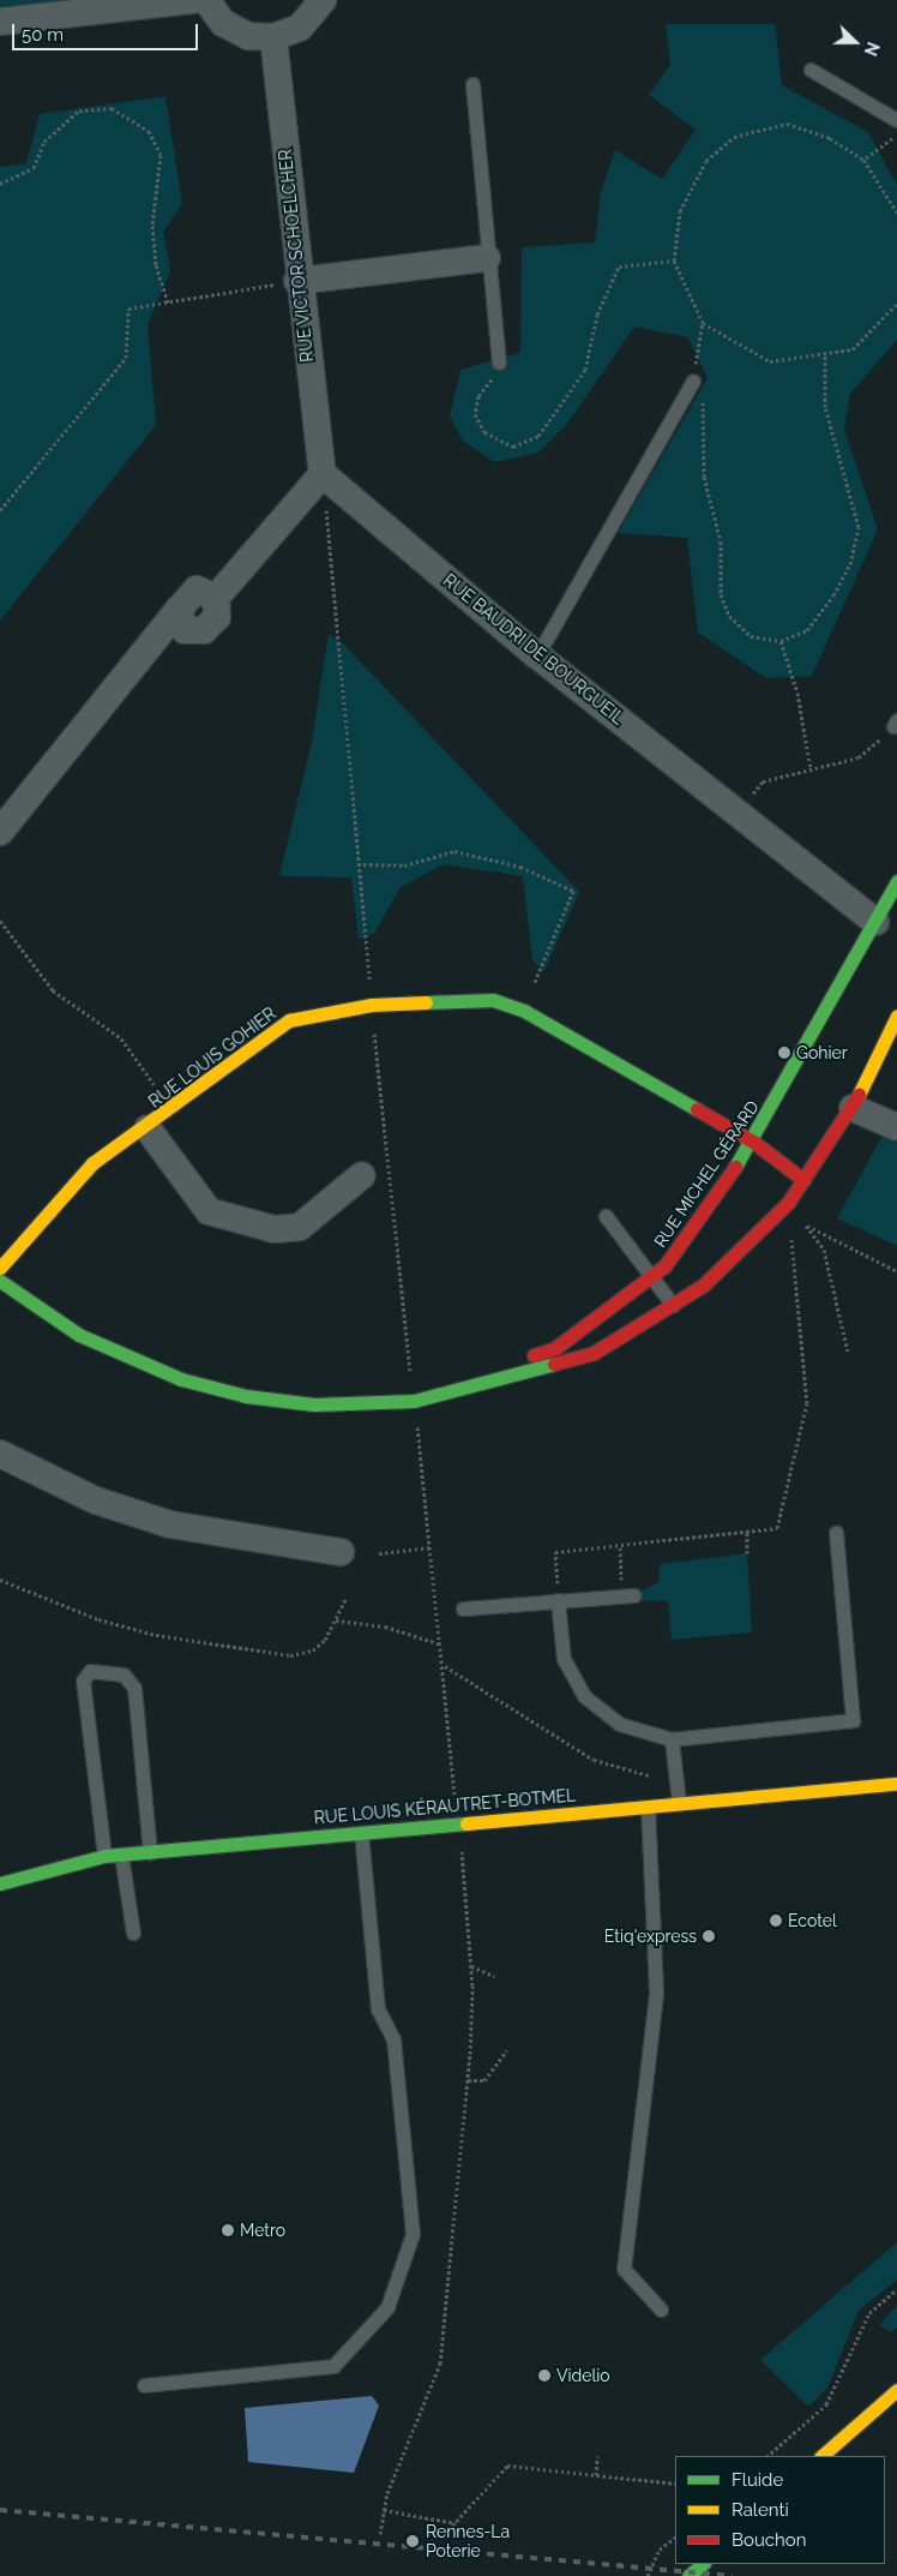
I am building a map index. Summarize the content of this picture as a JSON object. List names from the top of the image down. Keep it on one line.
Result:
{"streets":{"street":["RUE VICTOR SCHOELCHER","RUE BAUDRI DE BOURGUEIL","RUE LOUIS GOHIER","RUE MICHEL GÉRARD","RUE LOUIS KÉRAUTRET-BOTMEL"]},"crossings":[["RUE VICTOR SCHOELCHER","RUE BAUDRI DE BOURGUEIL"],["RUE BAUDRI DE BOURGUEIL","RUE MICHEL GÉRARD"],["RUE LOUIS GOHIER","RUE MICHEL GÉRARD"]],"places":["Gohier","Ecotel","Etiq'express","Metro","Videlio","Rennes-La Poterie"],"legend":["Fluide","Ralenti","Bouchon"],"scale_bar":"50 m","north":"right"}
